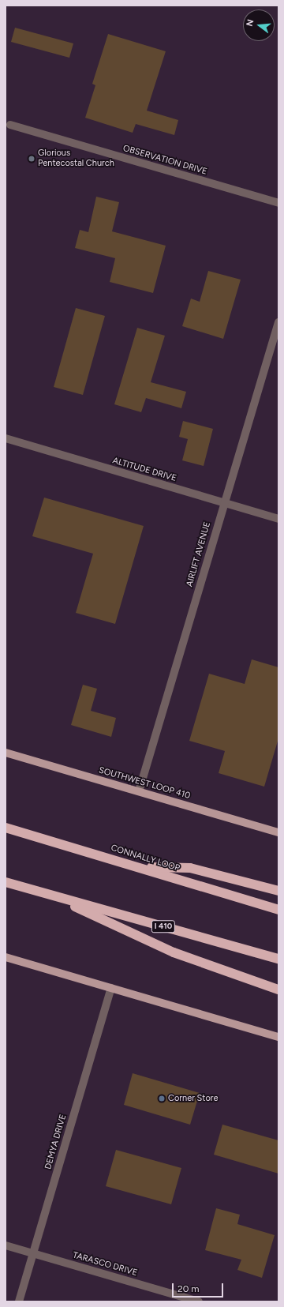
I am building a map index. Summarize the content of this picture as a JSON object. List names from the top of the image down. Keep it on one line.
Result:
{"streets":{"highway":["CONNALLY LOOP","I 410"],"main road":["SOUTHWEST LOOP 410"],"street":["OBSERVATION DRIVE","ALTITUDE DRIVE","AIRLIFT AVENUE","DEMYA DRIVE","TARASCO DRIVE"]},"crossings":[["ALTITUDE DRIVE","AIRLIFT AVENUE"],["AIRLIFT AVENUE","SOUTHWEST LOOP 410"],["DEMYA DRIVE","TARASCO DRIVE"]],"places":["Glorious Pentecostal Church","Corner Store"],"scale_bar":"20 m","north":"left"}
